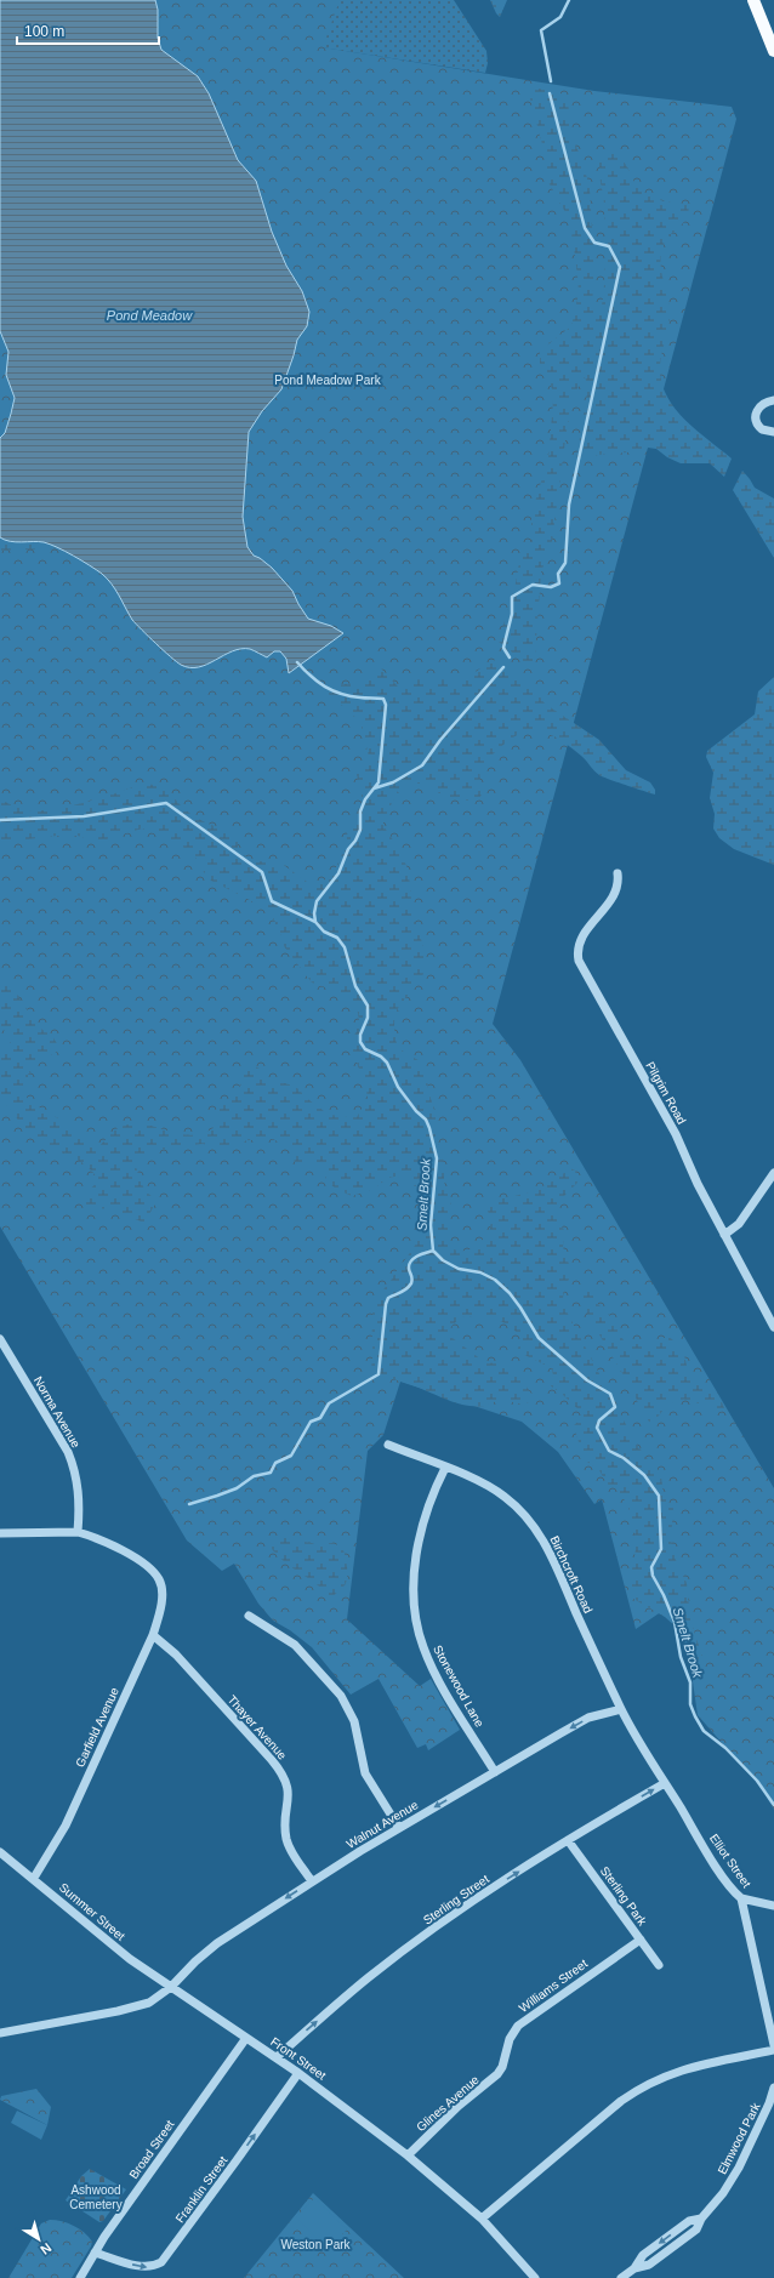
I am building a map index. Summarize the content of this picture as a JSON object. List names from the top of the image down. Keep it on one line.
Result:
{"streets":{"street":["Pilgrim Road","Norma Avenue","Birchcroft Road","Stonewood Lane","Garfield Avenue","Thayer Avenue","Walnut Avenue","Elliot Street","Sterling Park","Sterling Street","Summer Street","Williams Street","Front Street","Glines Avenue","Elmwood Park","Broad Street","Franklin Street"]},"crossings":[["Norma Avenue","Garfield Avenue"],["Birchcroft Road","Stonewood Lane"],["Birchcroft Road","Walnut Avenue"],["Birchcroft Road","Elliot Street"],["Stonewood Lane","Walnut Avenue"],["Garfield Avenue","Thayer Avenue"],["Garfield Avenue","Summer Street"],["Thayer Avenue","Walnut Avenue"],["Walnut Avenue","Elliot Street"],["Walnut Avenue","Summer Street"],["Walnut Avenue","Front Street"],["Elliot Street","Sterling Street"],["Sterling Park","Sterling Street"],["Sterling Park","Williams Street"],["Sterling Street","Front Street"],["Summer Street","Front Street"],["Williams Street","Glines Avenue"],["Front Street","Glines Avenue"],["Front Street","Broad Street"],["Front Street","Franklin Street"],["Broad Street","Franklin Street"]],"one_way":["Walnut Avenue","Sterling Street","Franklin Street"],"water":["Pond Meadow","Smelt Brook"],"parks":["Pond Meadow Park","Ashwood Cemetery","Weston Park"],"scale_bar":"100 m","north":"bottom right"}
